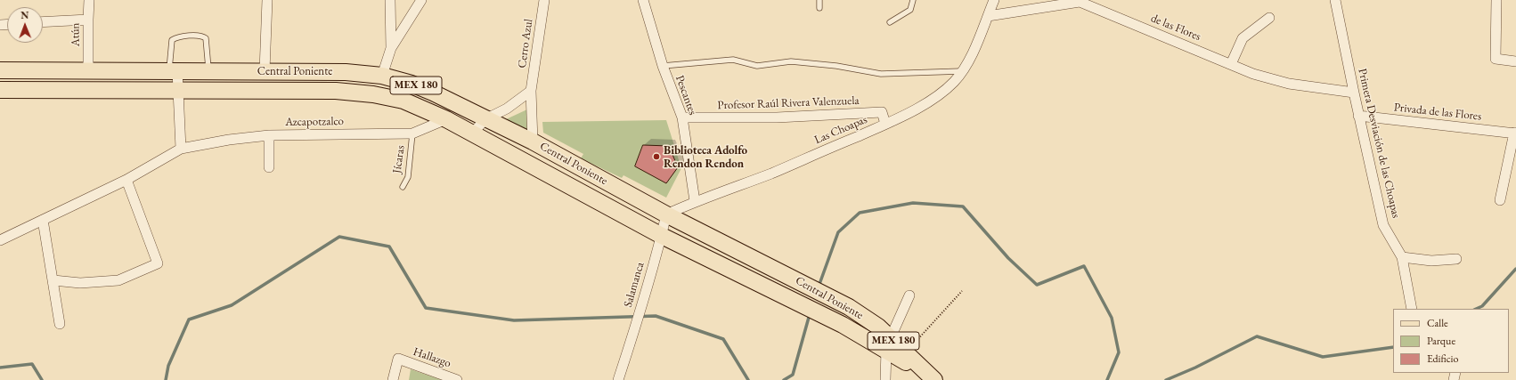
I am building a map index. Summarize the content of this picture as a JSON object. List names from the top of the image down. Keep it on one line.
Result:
{"streets":{"main road":["Central Poniente","MEX 180"],"street":["de las Flores","Atún","Cerro Azul","Pescantes","Profesor Raúl Rivera Valenzuela","Privada de las Flores","Azcapotzalco","Las Choapas","Primera Desviación de las Choapas","Salamanca","Hallazgo"],"lane":["Jícaras"]},"crossings":[["de las Flores","Las Choapas"],["de las Flores","Primera Desviación de las Choapas"],["Atún","Central Poniente"],["Cerro Azul","Central Poniente"],["Central Poniente","Azcapotzalco"],["Central Poniente","Las Choapas"],["Central Poniente","Salamanca"],["Pescantes","Profesor Raúl Rivera Valenzuela"],["Pescantes","Las Choapas"],["Profesor Raúl Rivera Valenzuela","Las Choapas"],["Privada de las Flores","Primera Desviación de las Choapas"],["Azcapotzalco","Jícaras"]],"places":["Biblioteca Adolfo Rendon Rendon"],"legend":["Calle","Parque","Edificio"],"north":"top"}
